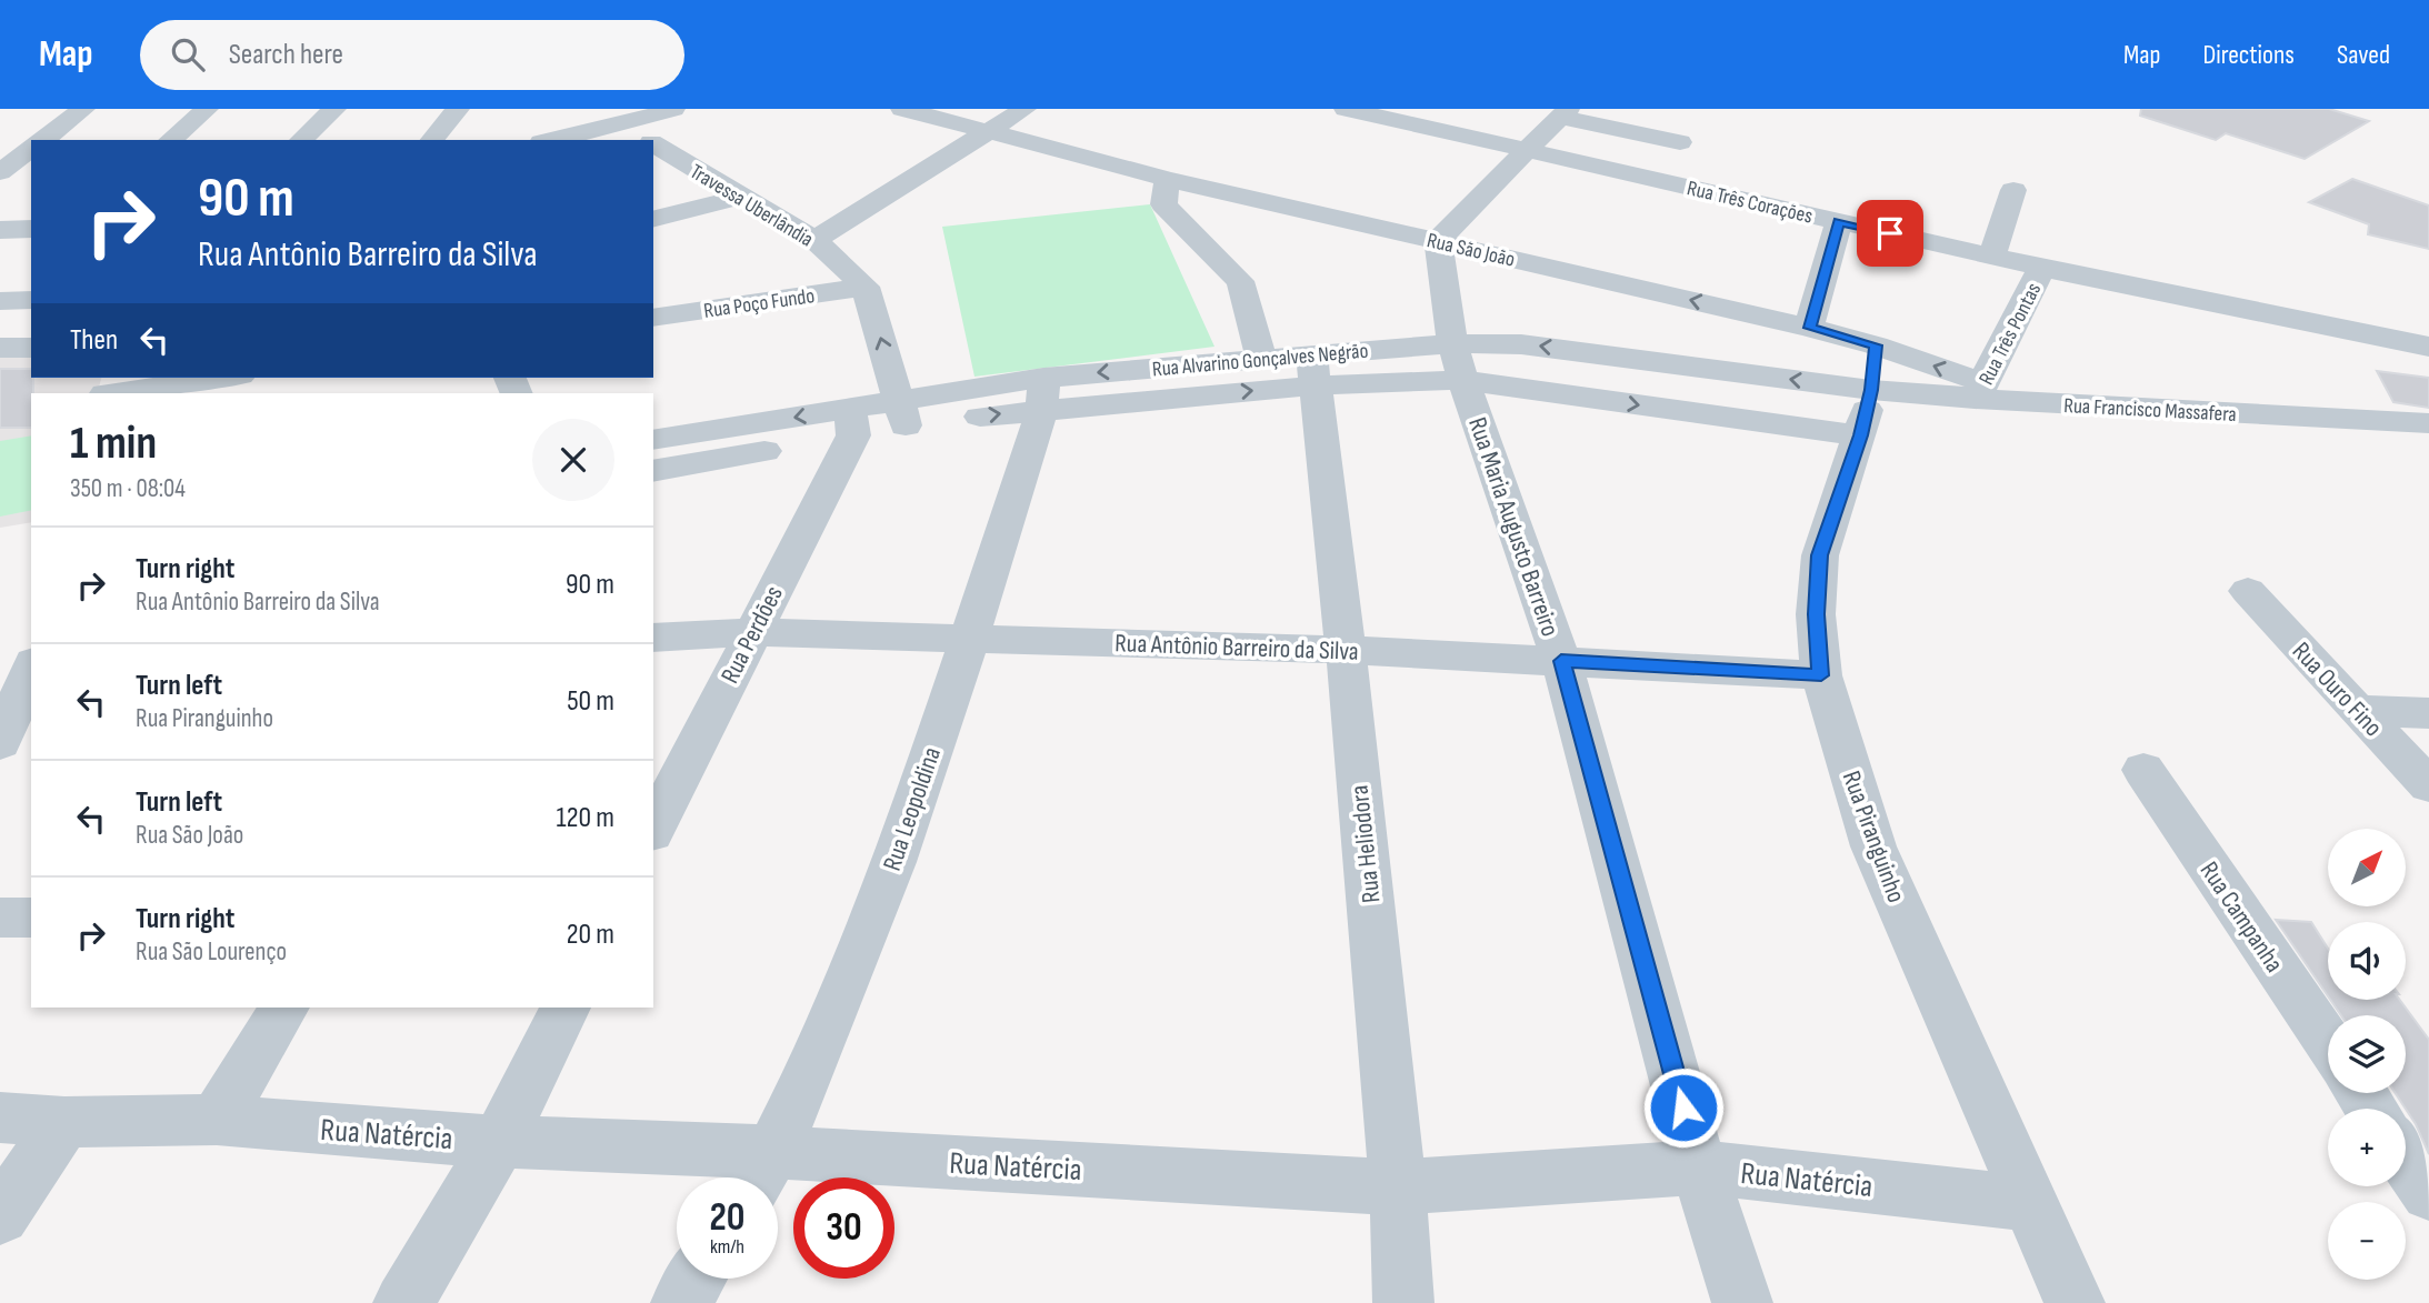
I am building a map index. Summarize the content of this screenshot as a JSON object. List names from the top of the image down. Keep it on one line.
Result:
{"streets":{"street":["Rua Três Corações","Travessa Uberlândia","Rua São João","Rua Poço Fundo","Rua Três Pontas","Rua Alvarino Gonçalves Negrão","Rua Francisco Massafera","Rua Maria Augusto Barreiro","Rua Perdões","Rua Antônio Barreiro da Silva","Rua Ouro Fino","Rua Leopoldina","Rua Piranguinho","Rua Heliodora","Rua Campanha","Rua Natércia"]},"crossings":[["Rua Três Corações","Rua Três Pontas"],["Travessa Uberlândia","Rua Poço Fundo"],["Rua São João","Rua Três Pontas"],["Rua São João","Rua Alvarino Gonçalves Negrão"],["Rua São João","Rua Francisco Massafera"],["Rua São João","Rua Maria Augusto Barreiro"],["Rua São João","Rua Piranguinho"],["Rua Três Pontas","Rua Francisco Massafera"],["Rua Alvarino Gonçalves Negrão","Rua Francisco Massafera"],["Rua Alvarino Gonçalves Negrão","Rua Maria Augusto Barreiro"],["Rua Alvarino Gonçalves Negrão","Rua Perdões"],["Rua Alvarino Gonçalves Negrão","Rua Leopoldina"],["Rua Alvarino Gonçalves Negrão","Rua Piranguinho"],["Rua Alvarino Gonçalves Negrão","Rua Heliodora"],["Rua Francisco Massafera","Rua Piranguinho"],["Rua Maria Augusto Barreiro","Rua Antônio Barreiro da Silva"],["Rua Maria Augusto Barreiro","Rua Natércia"],["Rua Perdões","Rua Antônio Barreiro da Silva"],["Rua Antônio Barreiro da Silva","Rua Leopoldina"],["Rua Antônio Barreiro da Silva","Rua Piranguinho"],["Rua Antônio Barreiro da Silva","Rua Heliodora"],["Rua Leopoldina","Rua Natércia"],["Rua Piranguinho","Rua Natércia"],["Rua Heliodora","Rua Natércia"]],"one_way":["Rua São João"],"north":"top right","page":{"header":"Map","search":"Search here","nav":["Map","Directions","Saved"],"turn":["90 m","Rua Antônio Barreiro da Silva"],"then":"Then","heading":["1 min","350 m · 08:04"],"list":[{"name":"Turn right","note":"Rua Antônio Barreiro da Silva","value":"90 m"},{"name":"Turn left","note":"Rua Piranguinho","value":"50 m"},{"name":"Turn left","note":"Rua São João","value":"120 m"},{"name":"Turn right","note":"Rua São Lourenço","value":"20 m"}],"map_buttons":["+","−"],"speed":"20 km/h","limit":"30"}}
